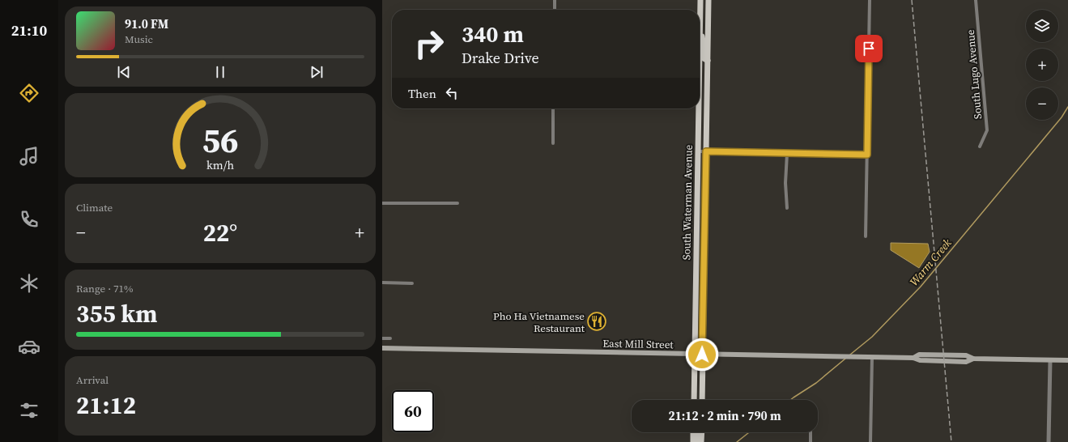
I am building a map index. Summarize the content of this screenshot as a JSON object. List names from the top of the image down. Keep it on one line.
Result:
{"streets":{"main road":["South Waterman Avenue","East Mill Street"],"street":["South Lugo Avenue"]},"crossings":[["South Waterman Avenue","East Mill Street"]],"water":["Warm Creek"],"places":{"restaurant":["Pho Ha Vietnamese Restaurant"]},"page":{"tabs":"21:10","map_buttons":["+","−"],"turn":["340 m","Drake Drive"],"song":["91.0 FM","Music"],"then":"Then","tile":["Climate",["Range · 71%","355 km"],["Arrival","21:12"]],"heat":["−","22°","+"],"limit":"60","trip":"21:12 · 2 min · 790 m","gauge":["56","km/h"]}}
